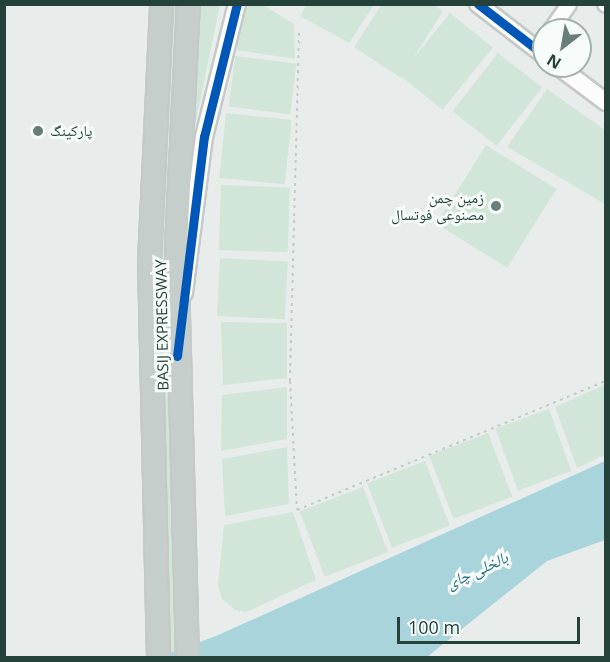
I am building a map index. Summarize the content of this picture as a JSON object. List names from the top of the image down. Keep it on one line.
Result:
{"streets":{"highway":["BASIJ EXPRESSWAY"]},"water":["بالخلی چای"],"places":["پارکینگ","زمین چمن مصنوعی فوتسال"],"scale_bar":"100 m","north":"bottom left"}
